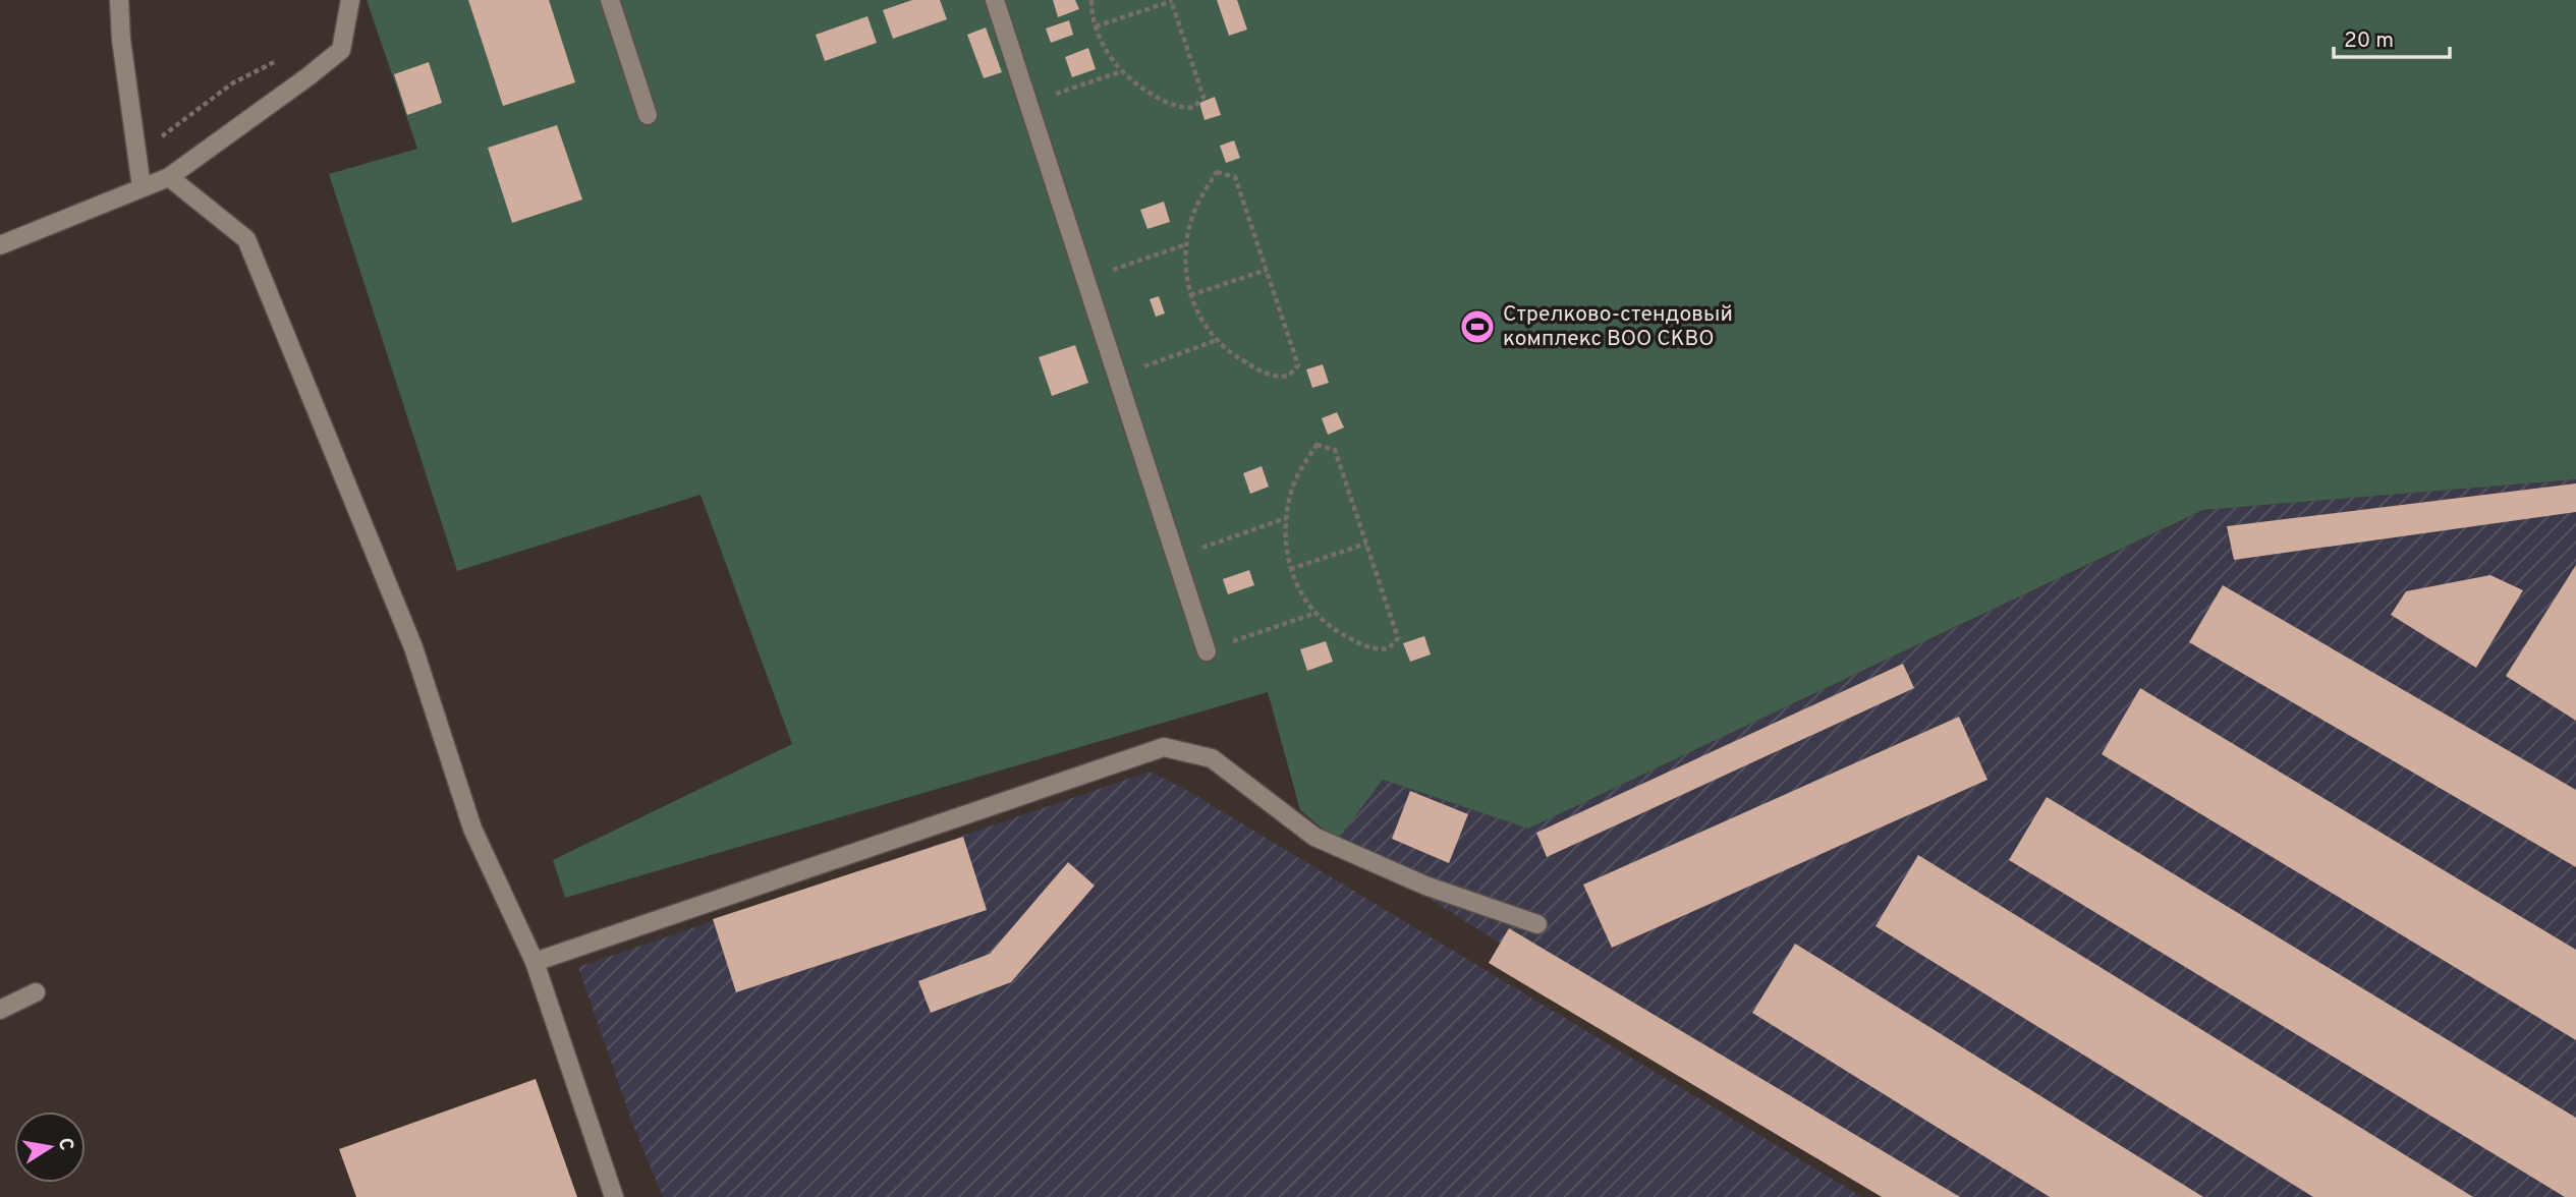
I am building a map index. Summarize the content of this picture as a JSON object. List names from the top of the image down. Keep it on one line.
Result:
{"places":{"sports":["Стрелково-стендовый комплекс ВОО СКВО"]},"scale_bar":"20 m","north":"right"}
